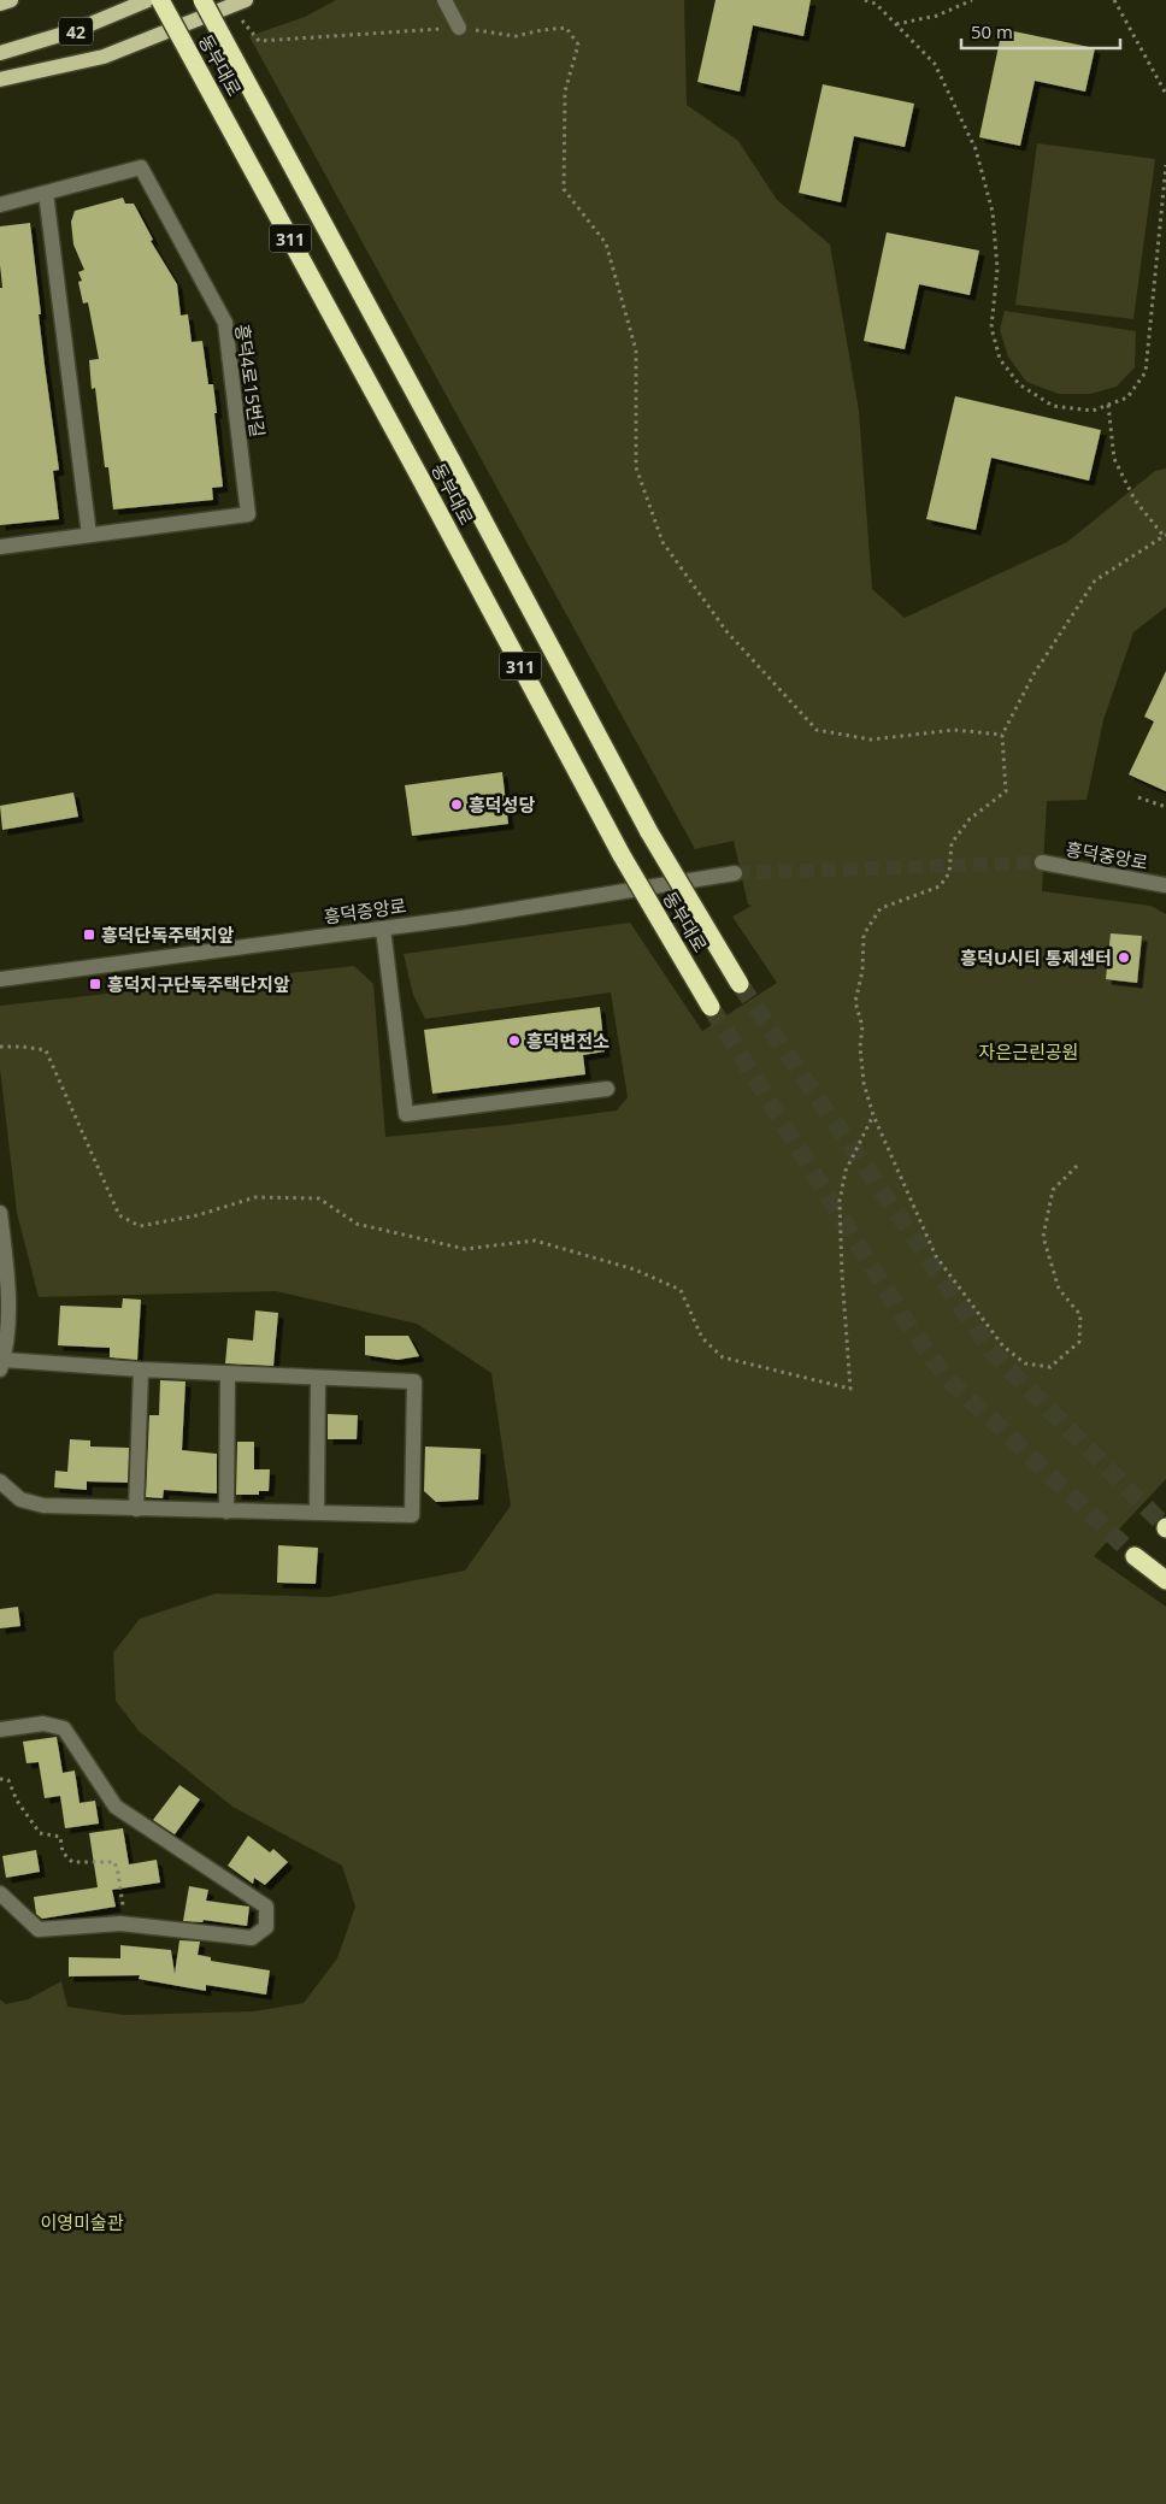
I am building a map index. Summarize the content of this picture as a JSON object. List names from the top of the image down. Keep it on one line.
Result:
{"streets":{"highway":["동부대로","311"],"main road":["42"],"street":["흥덕4로15번길","흥덕중앙로"]},"parks":["자은근린공원","이영미술관"],"places":{"other":["흥덕성당","흥덕U시티 통제센터","흥덕변전소"],"transit":["흥덕단독주택지앞","흥덕지구단독주택단지앞"]},"scale_bar":"50 m"}
